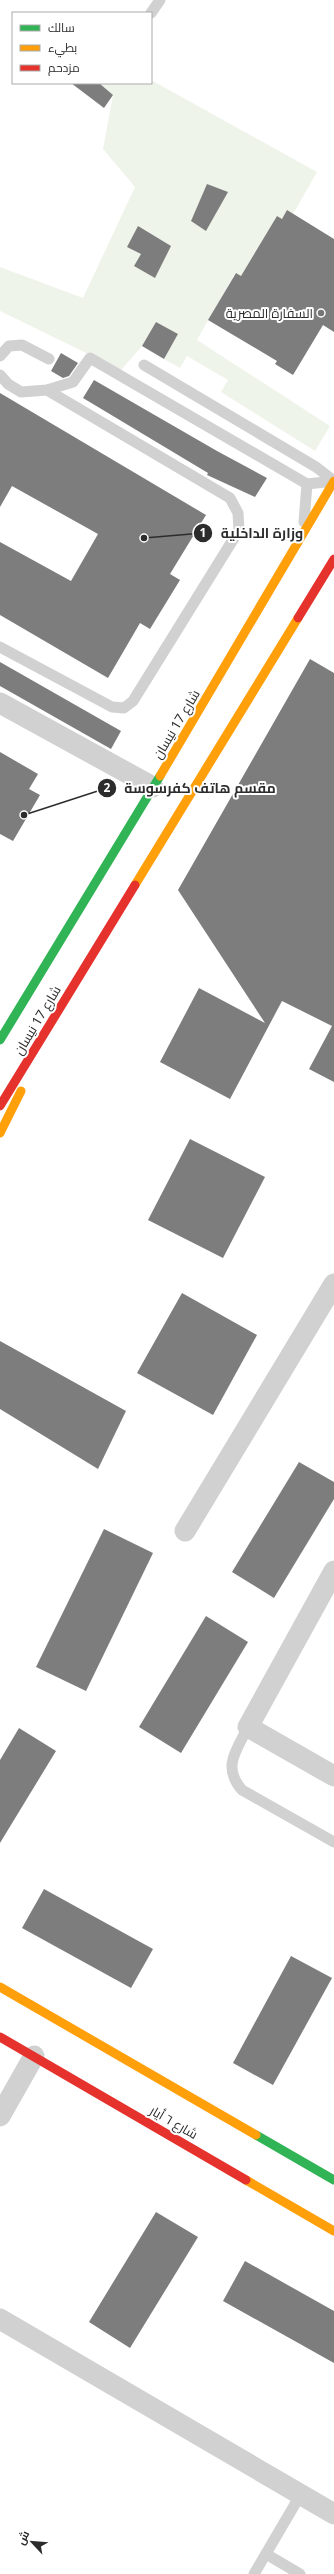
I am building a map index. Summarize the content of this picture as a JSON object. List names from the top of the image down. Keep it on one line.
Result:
{"streets":{"main road":["شارع 17 نيسان","شارع ٦ أيار"]},"places":["السفارة المصرية","وزارة الداخلية","مقسم هاتف كفرسوسة"],"legend":["سالك","بطيء","مزدحم"],"north":"top left"}
